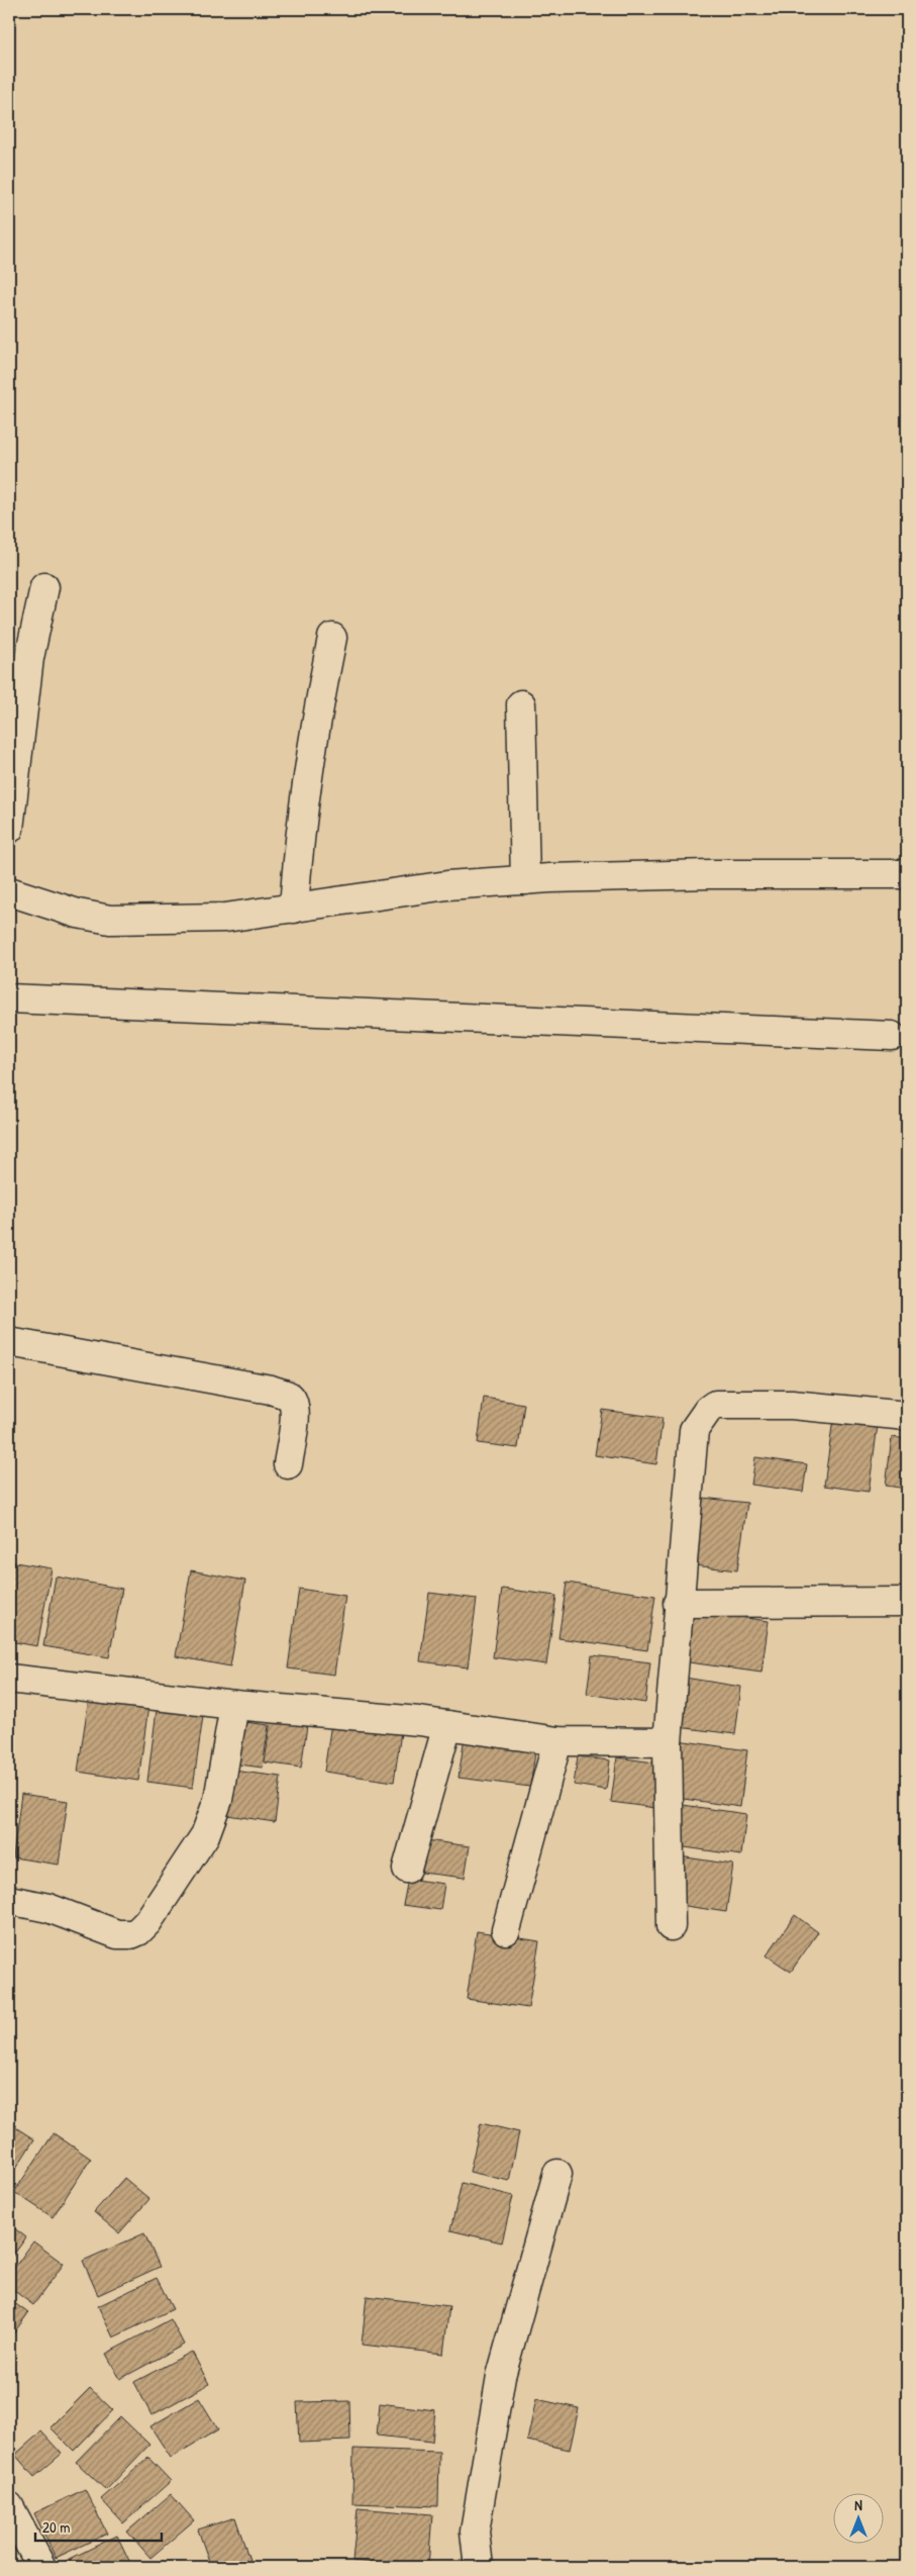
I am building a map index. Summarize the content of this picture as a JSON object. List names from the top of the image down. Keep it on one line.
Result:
{"scale_bar":"20 m","north":"top"}
